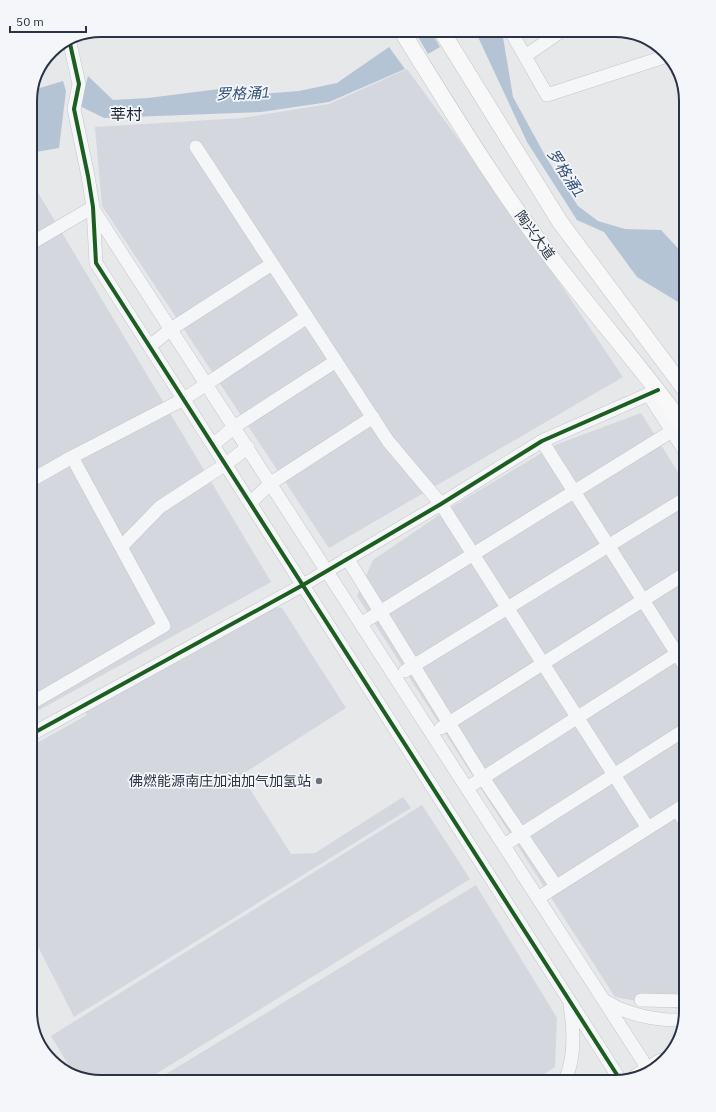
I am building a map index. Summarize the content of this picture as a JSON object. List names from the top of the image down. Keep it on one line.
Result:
{"streets":{"main road":["陶兴大道"]},"districts":["莘村"],"water":["罗格涌1"],"places":["佛燃能源南庄加油加气加氢站"],"scale_bar":"50 m"}
